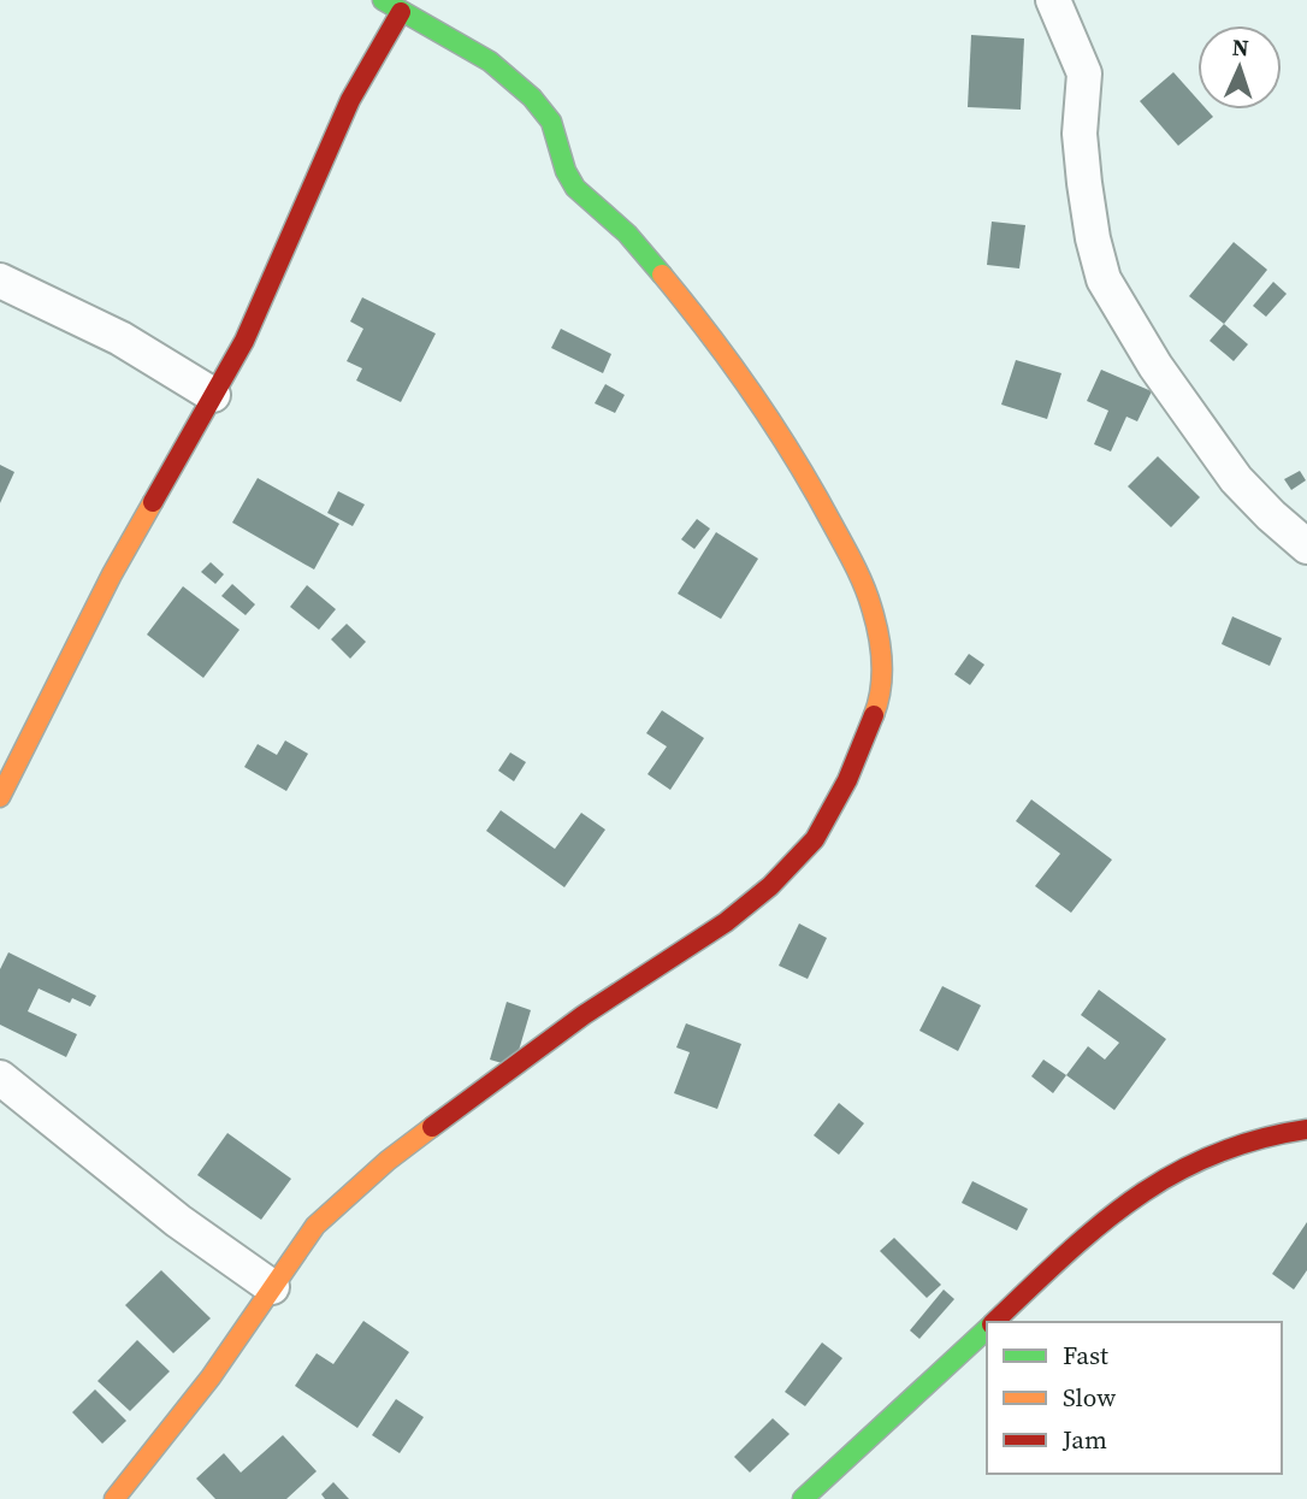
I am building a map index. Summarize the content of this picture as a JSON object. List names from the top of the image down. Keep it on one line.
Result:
{"legend":["Fast","Slow","Jam"],"north":"top"}
